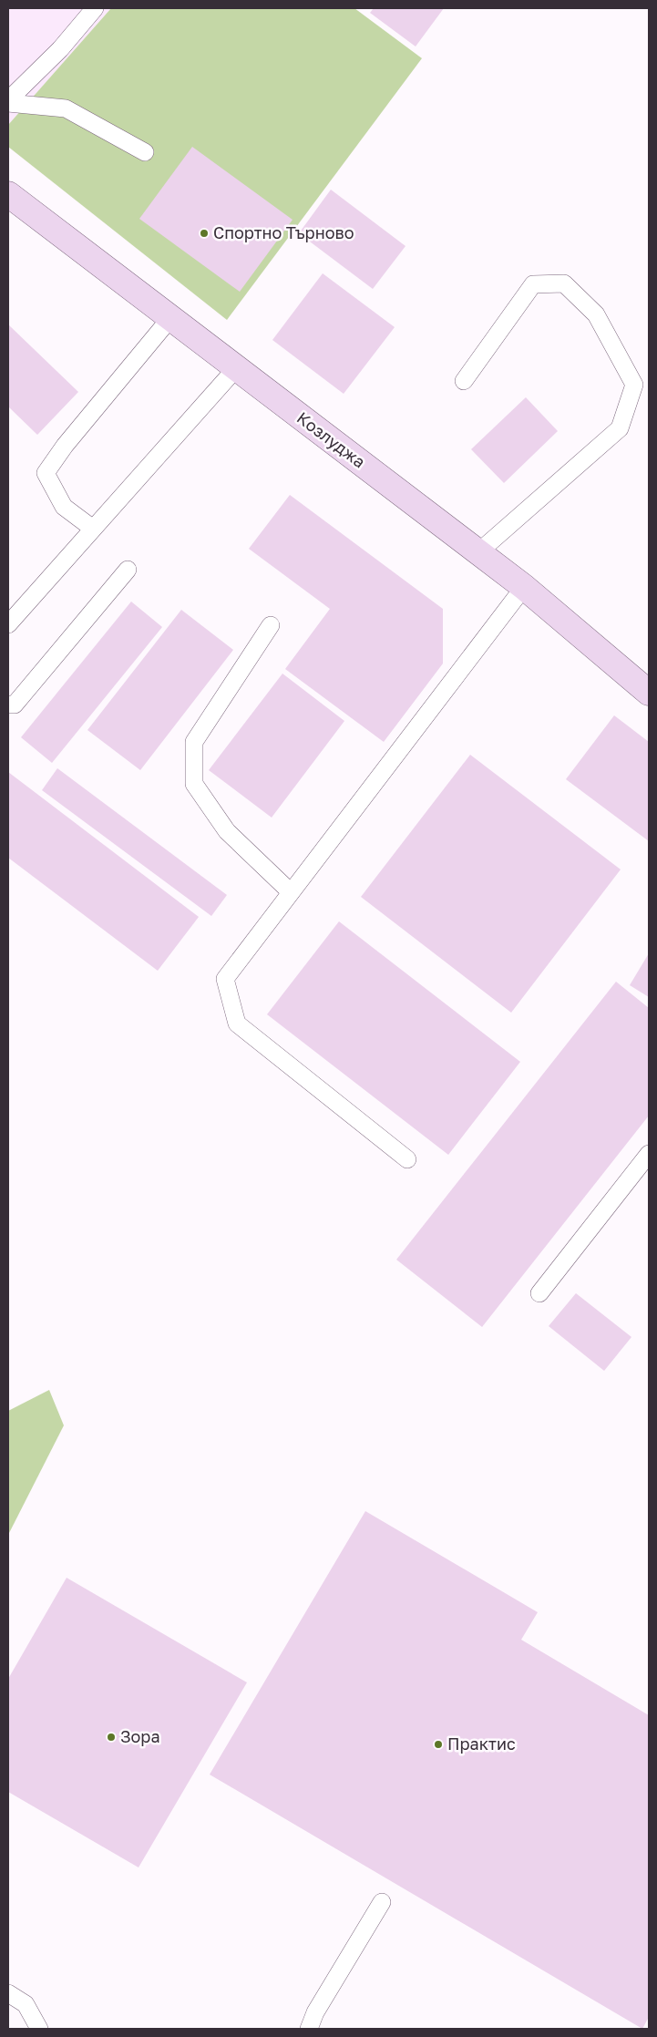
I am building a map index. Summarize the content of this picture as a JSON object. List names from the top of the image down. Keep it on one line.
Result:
{"streets":{"main road":["Козлуджа"]},"places":["Спортно Търново","Зора","Практис"]}
